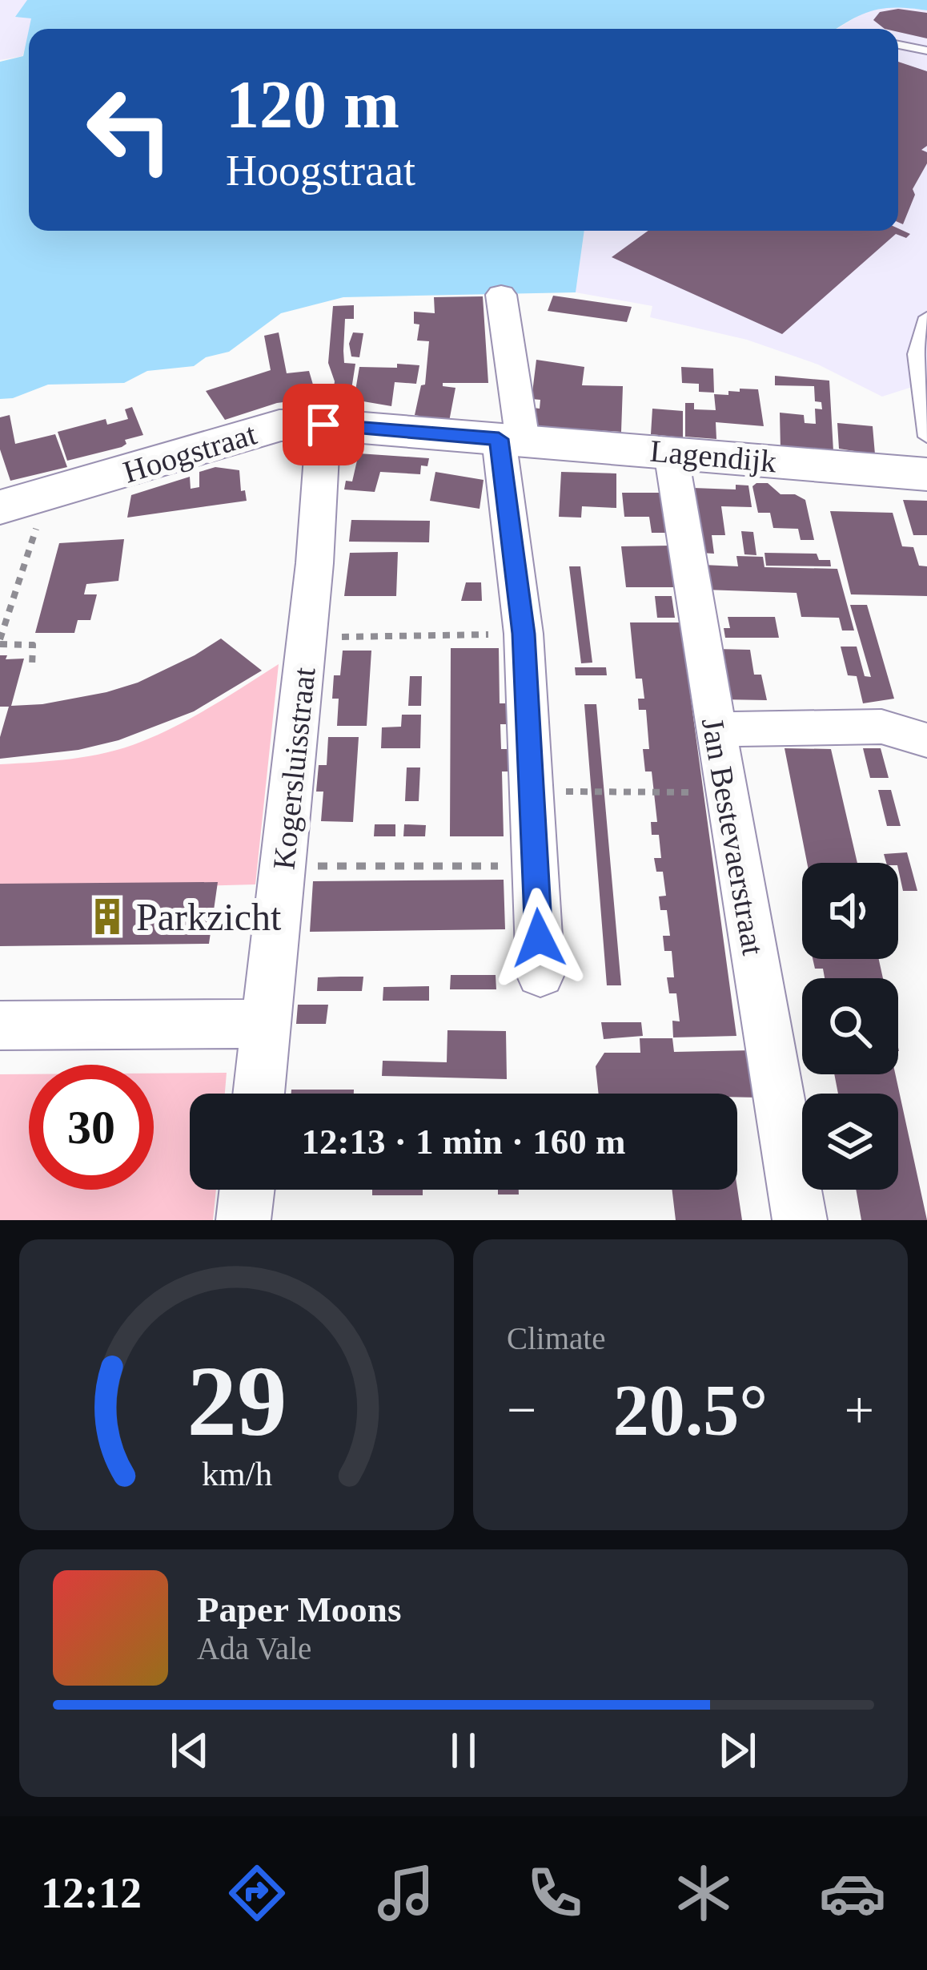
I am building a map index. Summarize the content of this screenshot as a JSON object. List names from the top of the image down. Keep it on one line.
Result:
{"streets":{"street":["Hoogstraat","Lagendijk","Kogersluisstraat","Jan Bestevaerstraat"]},"crossings":[["Hoogstraat","Lagendijk"],["Hoogstraat","Kogersluisstraat"],["Lagendijk","Jan Bestevaerstraat"]],"places":{"building":["Parkzicht"]},"page":{"turn":["120 m","Hoogstraat"],"limit":"30","trip":"12:13 · 1 min · 160 m","tile":"Climate","heat":["−","20.5°","+"],"song":["Paper Moons","Ada Vale"],"tabs":"12:12","gauge":["29","km/h"]}}
